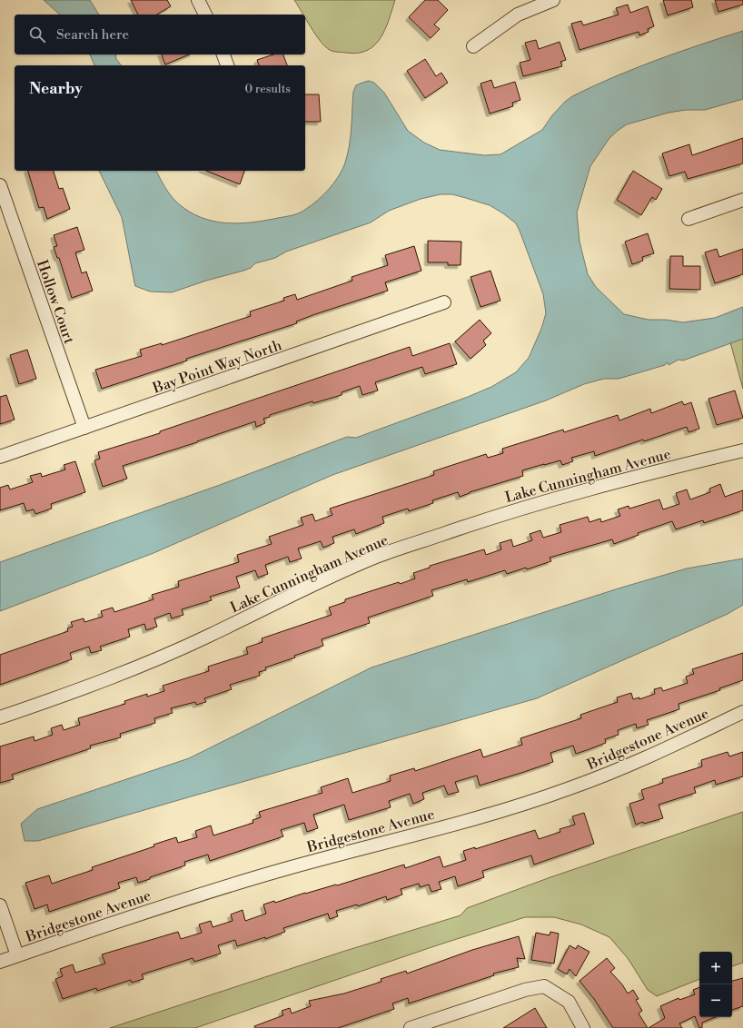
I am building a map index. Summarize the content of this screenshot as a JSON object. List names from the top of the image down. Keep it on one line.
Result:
{"streets":{"street":["Hollow Court","Bay Point Way North","Lake Cunningham Avenue","Bridgestone Avenue"]},"crossings":[["Hollow Court","Bay Point Way North"]],"page":{"search":"Search here","heading":["Nearby","0 results"],"map_buttons":["+","−"]}}
